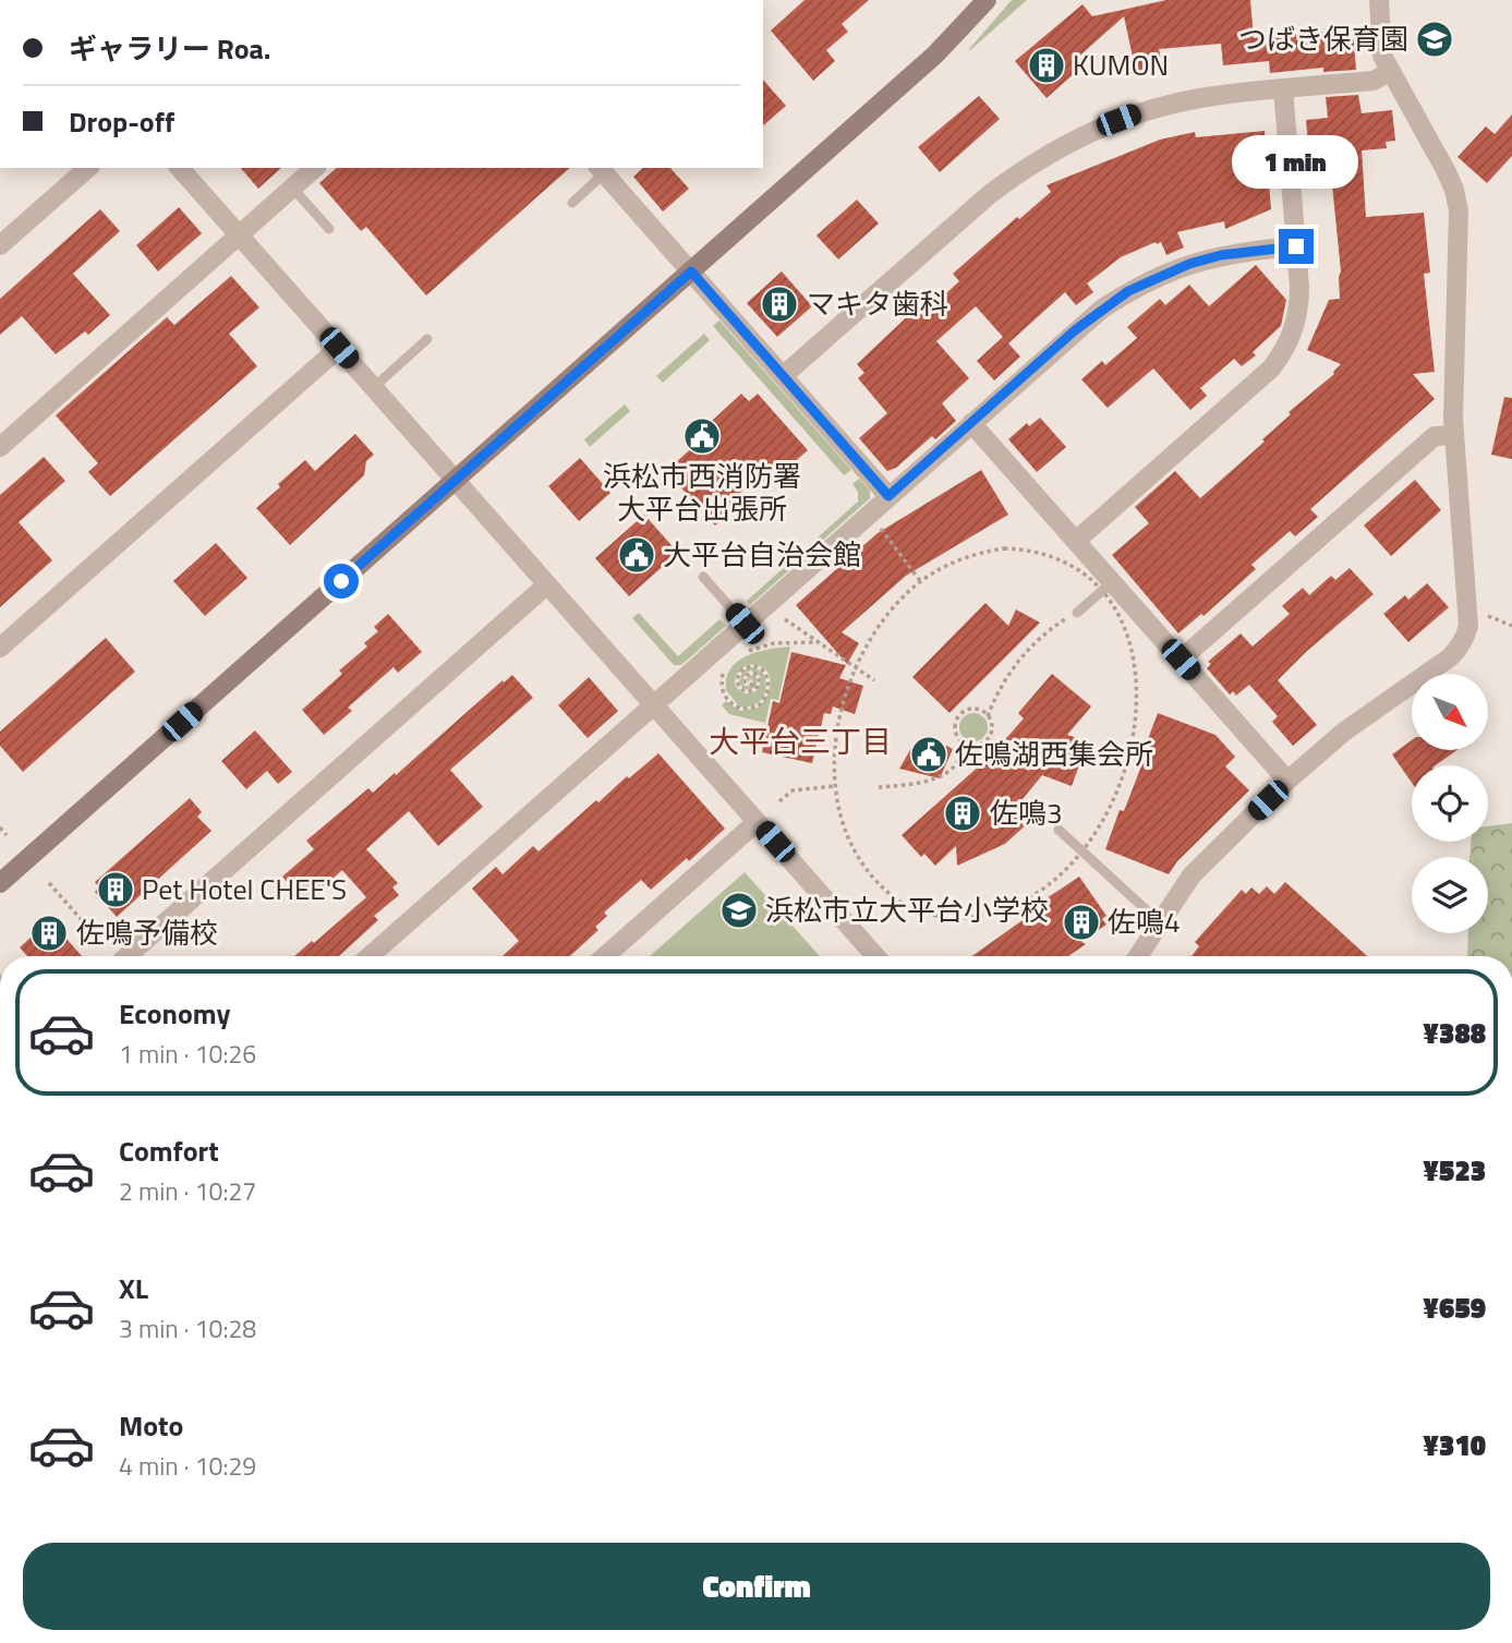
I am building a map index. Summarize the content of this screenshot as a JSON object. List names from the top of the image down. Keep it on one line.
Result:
{"districts":["大平台三丁目"],"places":{"school or university":["つばき保育園","浜松市立大平台小学校"],"building":["KUMON","マキタ歯科","佐鳴3","Pet Hotel CHEE'S","佐鳴4","佐鳴予備校"],"public building":["浜松市西消防署 大平台出張所","大平台自治会館","佐鳴湖西集会所"]},"north":"bottom right","page":{"banner":["ギャラリー Roa.","Drop-off"],"bubble":"1 min","list":[{"name":"Economy","note":"1 min · 10:26","value":"¥388"},{"name":"Comfort","note":"2 min · 10:27","value":"¥523"},{"name":"XL","note":"3 min · 10:28","value":"¥659"},{"name":"Moto","note":"4 min · 10:29","value":"¥310"}],"buttons":"Confirm"}}
